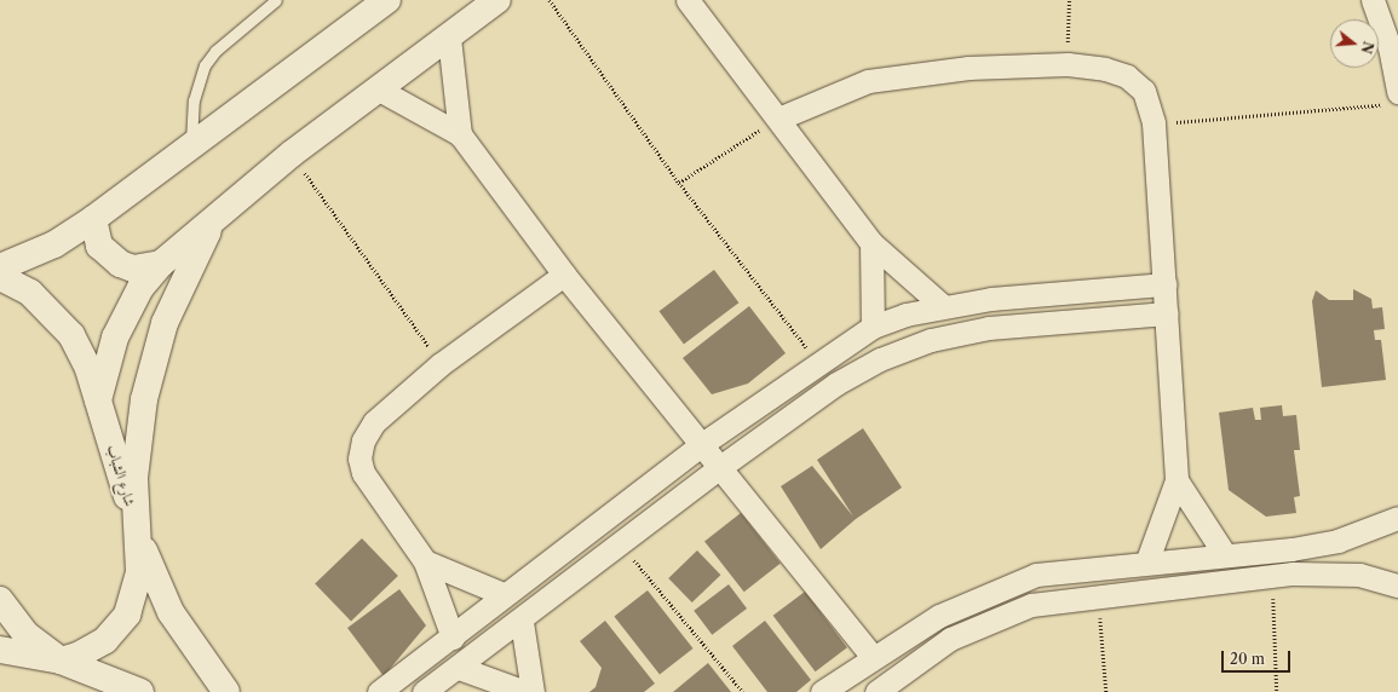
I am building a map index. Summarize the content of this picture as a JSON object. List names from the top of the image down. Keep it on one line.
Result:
{"streets":{"street":["شارع الشباب"]},"scale_bar":"20 m","north":"right"}
